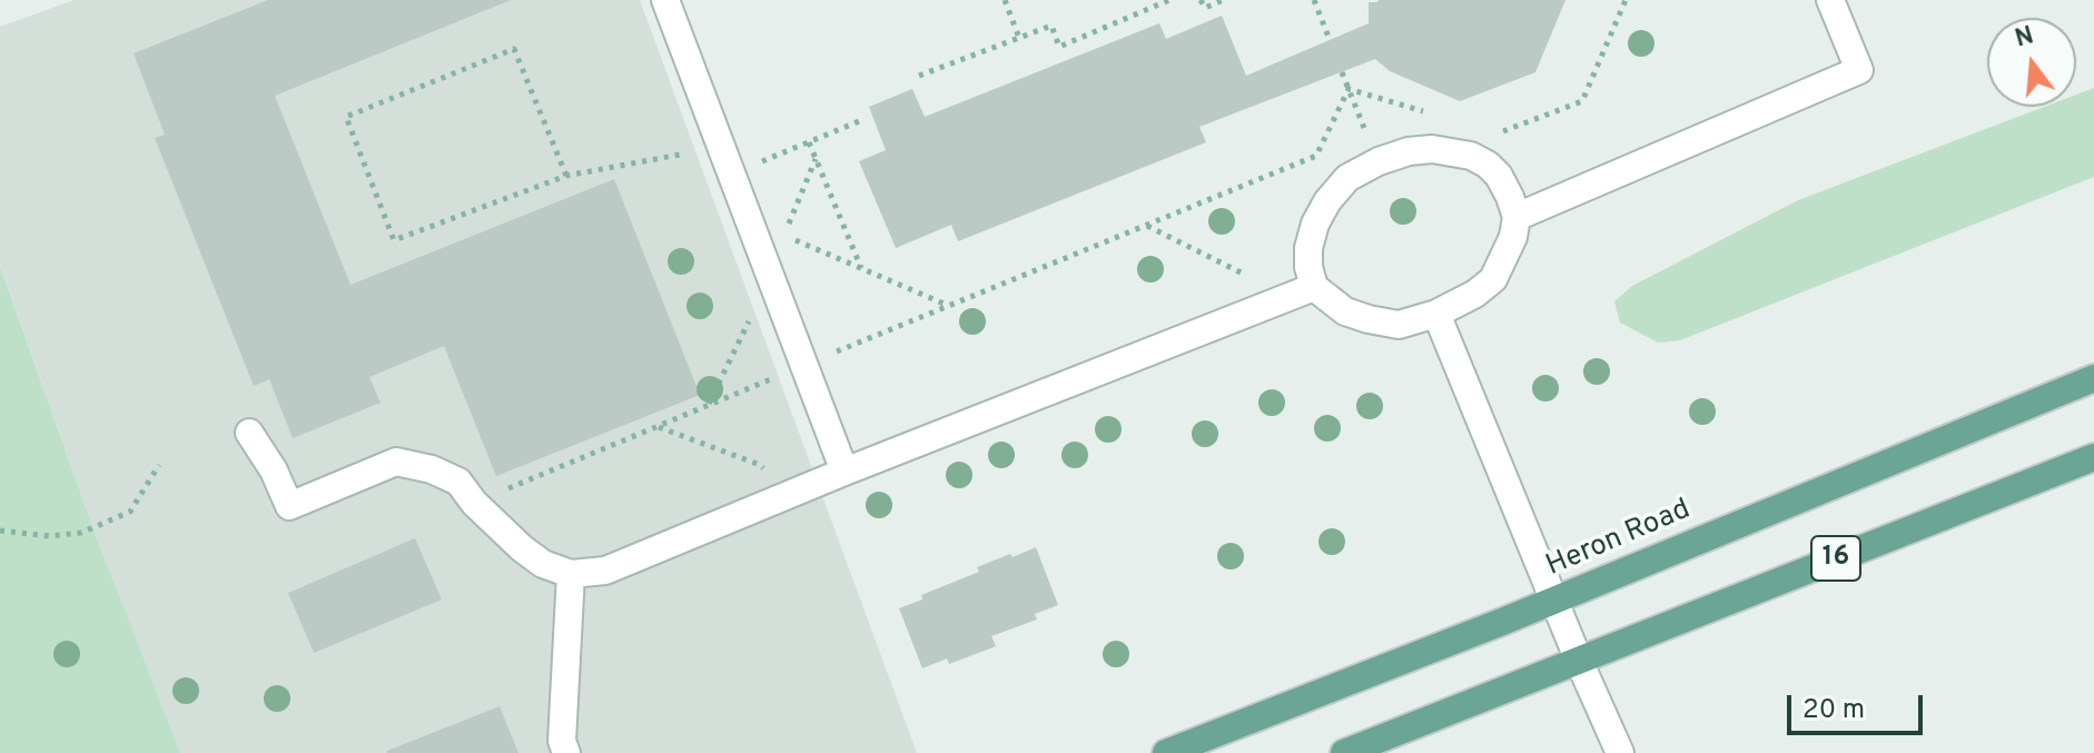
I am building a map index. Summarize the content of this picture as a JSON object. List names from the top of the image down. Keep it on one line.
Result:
{"streets":{"main road":["Heron Road","16"]},"scale_bar":"20 m","north":"top"}
